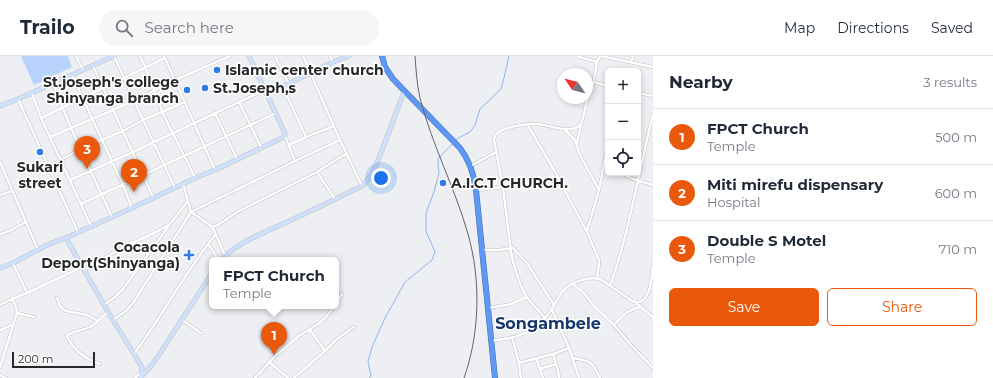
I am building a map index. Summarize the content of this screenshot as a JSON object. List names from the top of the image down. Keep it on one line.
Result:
{"districts":["Songambele"],"places":{"other":["Islamic center church","St.Joseph,s","St.joseph's college Shinyanga branch","Sukari street","A.I.C.T CHURCH."],"health":["Cocacola Deport(Shinyanga)"]},"scale_bar":"200 m","north":"top left","page":{"header":"Trailo","search":"Search here","nav":["Map","Directions","Saved"],"heading":["Nearby","3 results"],"map_buttons":["+","−"],"list":[{"mark":"1","name":"FPCT Church","note":"Temple","value":"500 m"},{"mark":"2","name":"Miti mirefu dispensary","note":"Hospital","value":"600 m"},{"mark":"3","name":"Double S Motel","note":"Temple","value":"710 m"}],"pins":["3","2","1"],"popup":["FPCT Church","Temple"],"buttons":["Save","Share"],"scale":"200 m"}}
